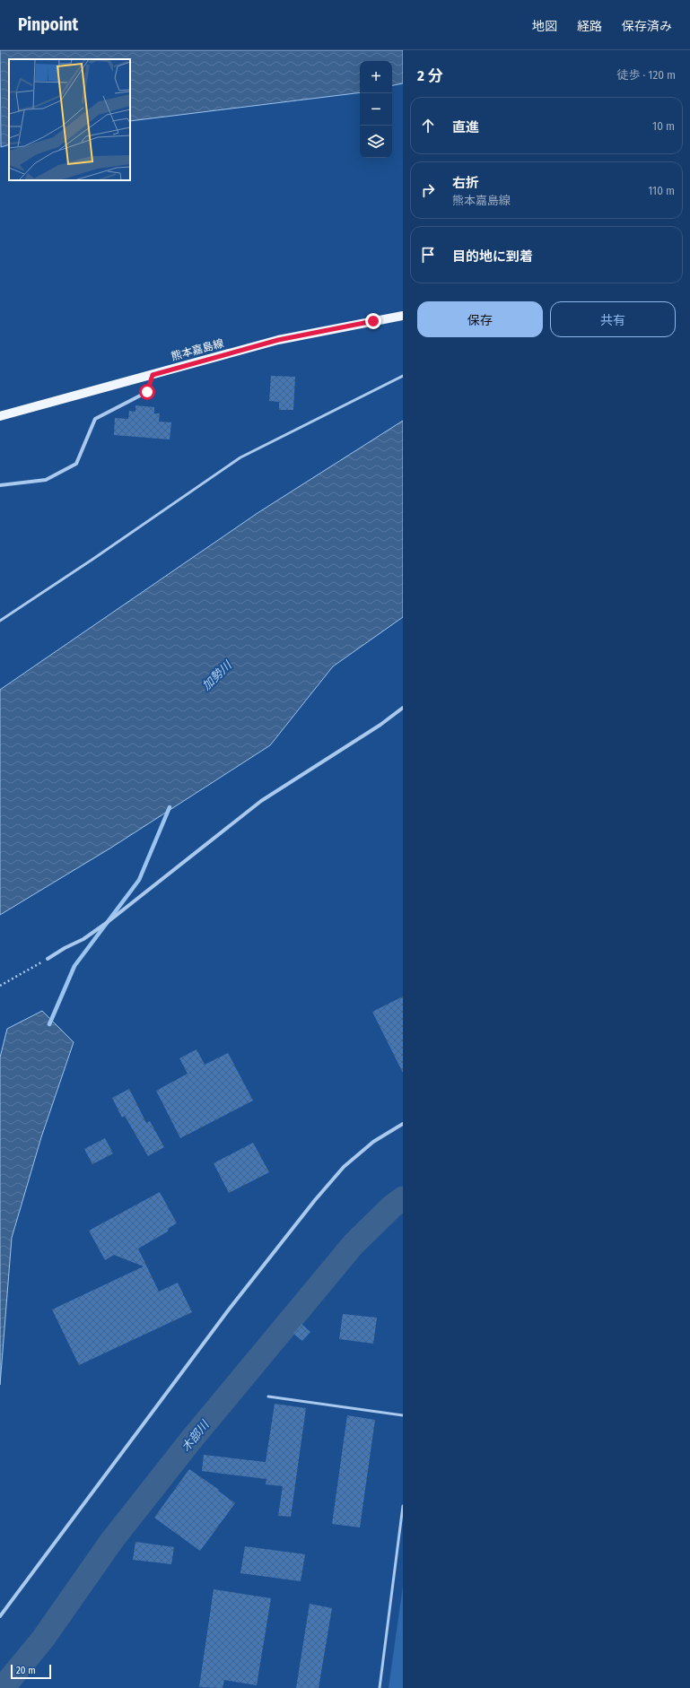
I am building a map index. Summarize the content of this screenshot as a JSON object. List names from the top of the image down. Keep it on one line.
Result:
{"streets":{"main road":["熊本嘉島線"]},"water":["加勢川","木部川"],"scale_bar":"20 m","page":{"header":"Pinpoint","nav":["地図","経路","保存済み"],"heading":["2 分","徒歩 · 120 m"],"map_buttons":["+","−"],"list":[["直進","10 m"],["右折","熊本嘉島線","110 m"],"目的地に到着"],"buttons":["保存","共有"],"scale":"20 m"}}
